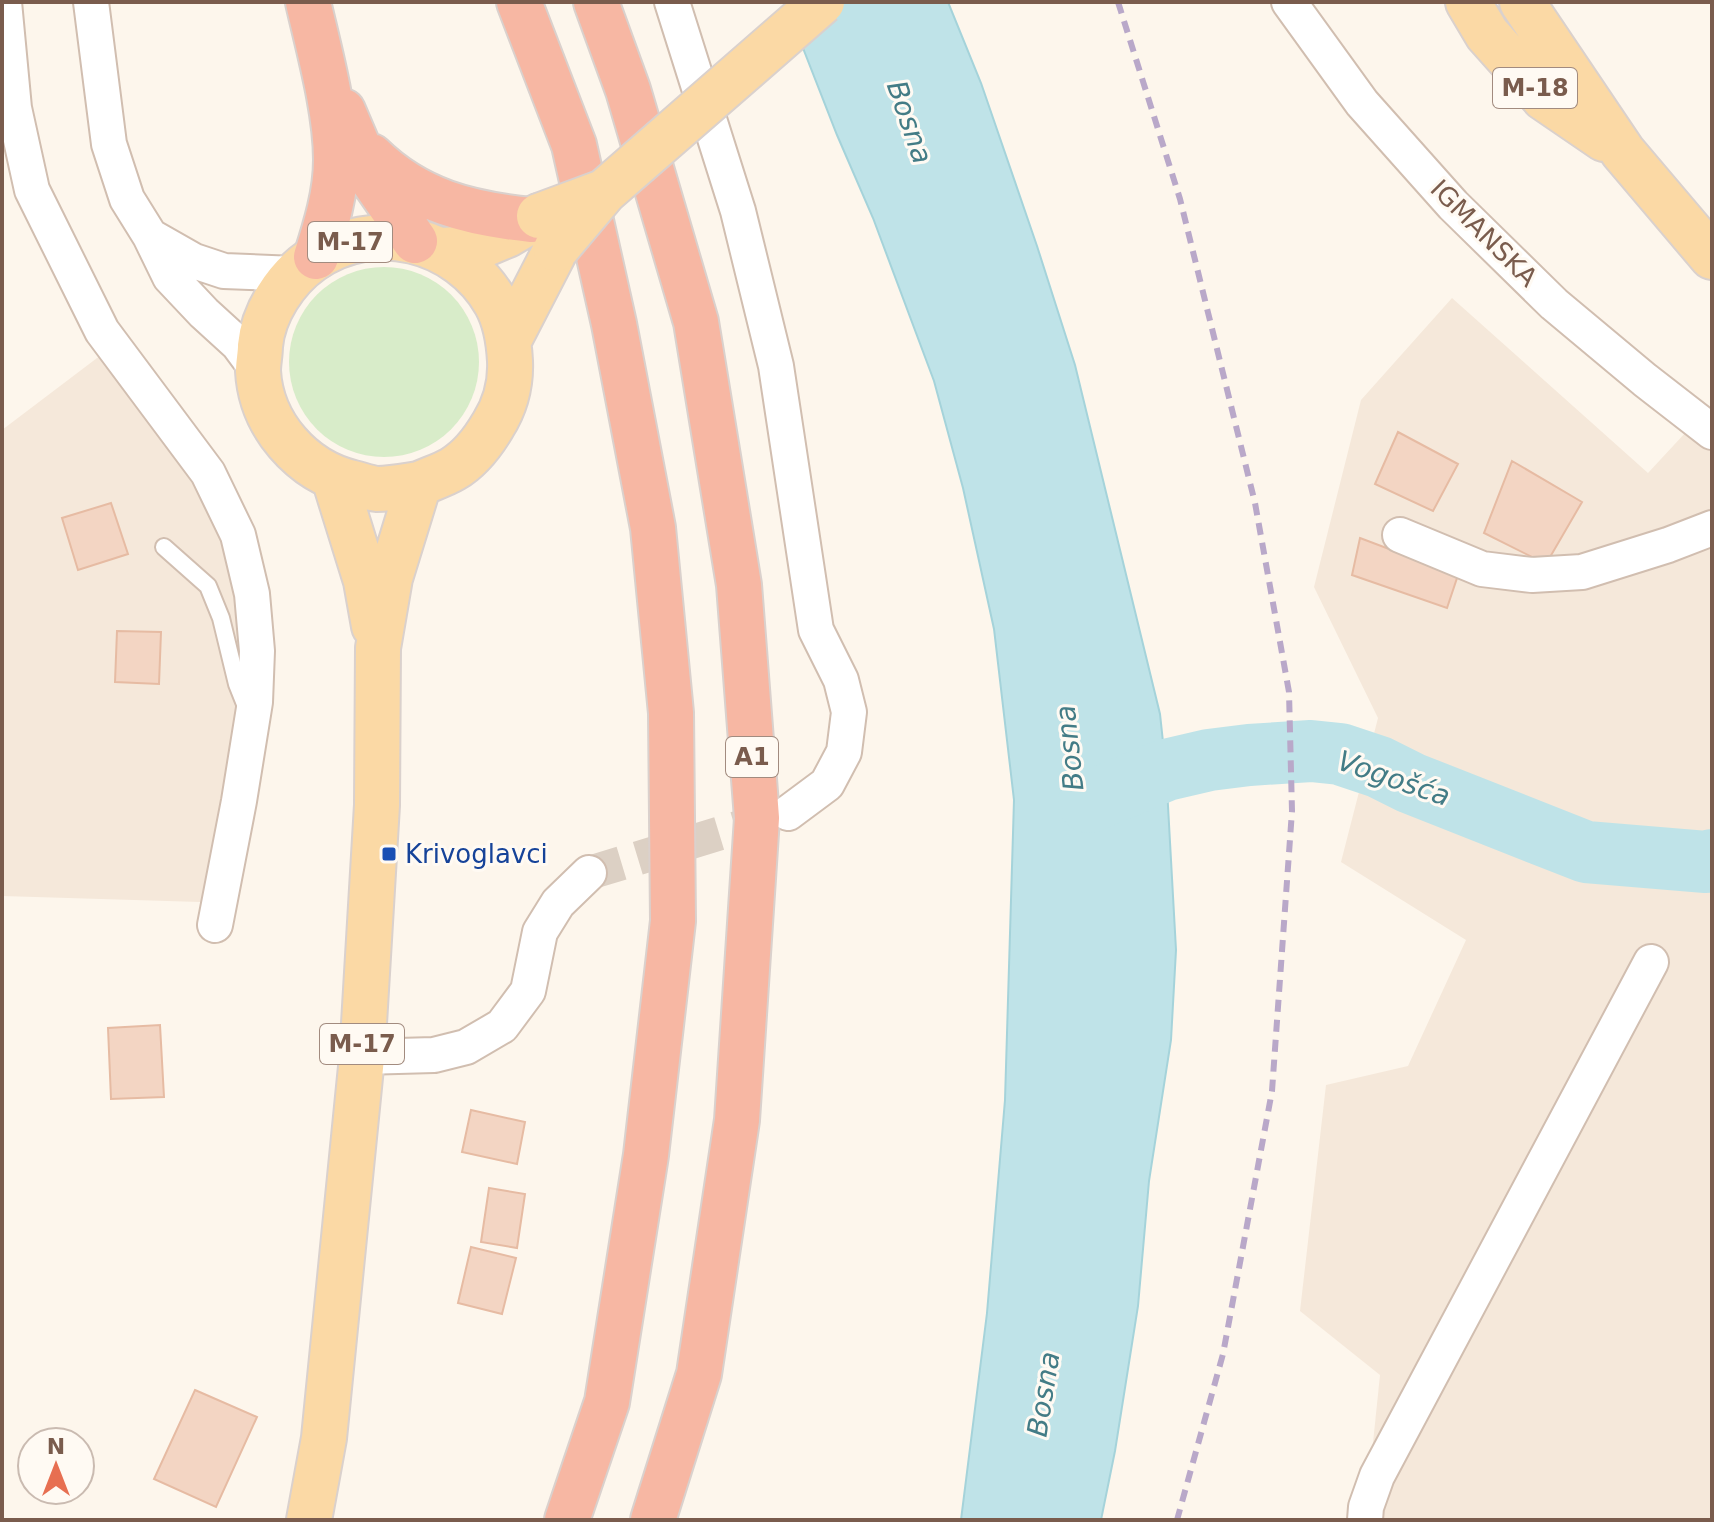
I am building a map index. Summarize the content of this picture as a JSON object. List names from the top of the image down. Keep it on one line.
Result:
{"streets":{"highway":["A1"],"main road":["M-18","M-17"],"street":["IGMANSKA"]},"water":["Bosna","Vogošća"],"places":{"transit":["Krivoglavci"]},"north":"top"}
